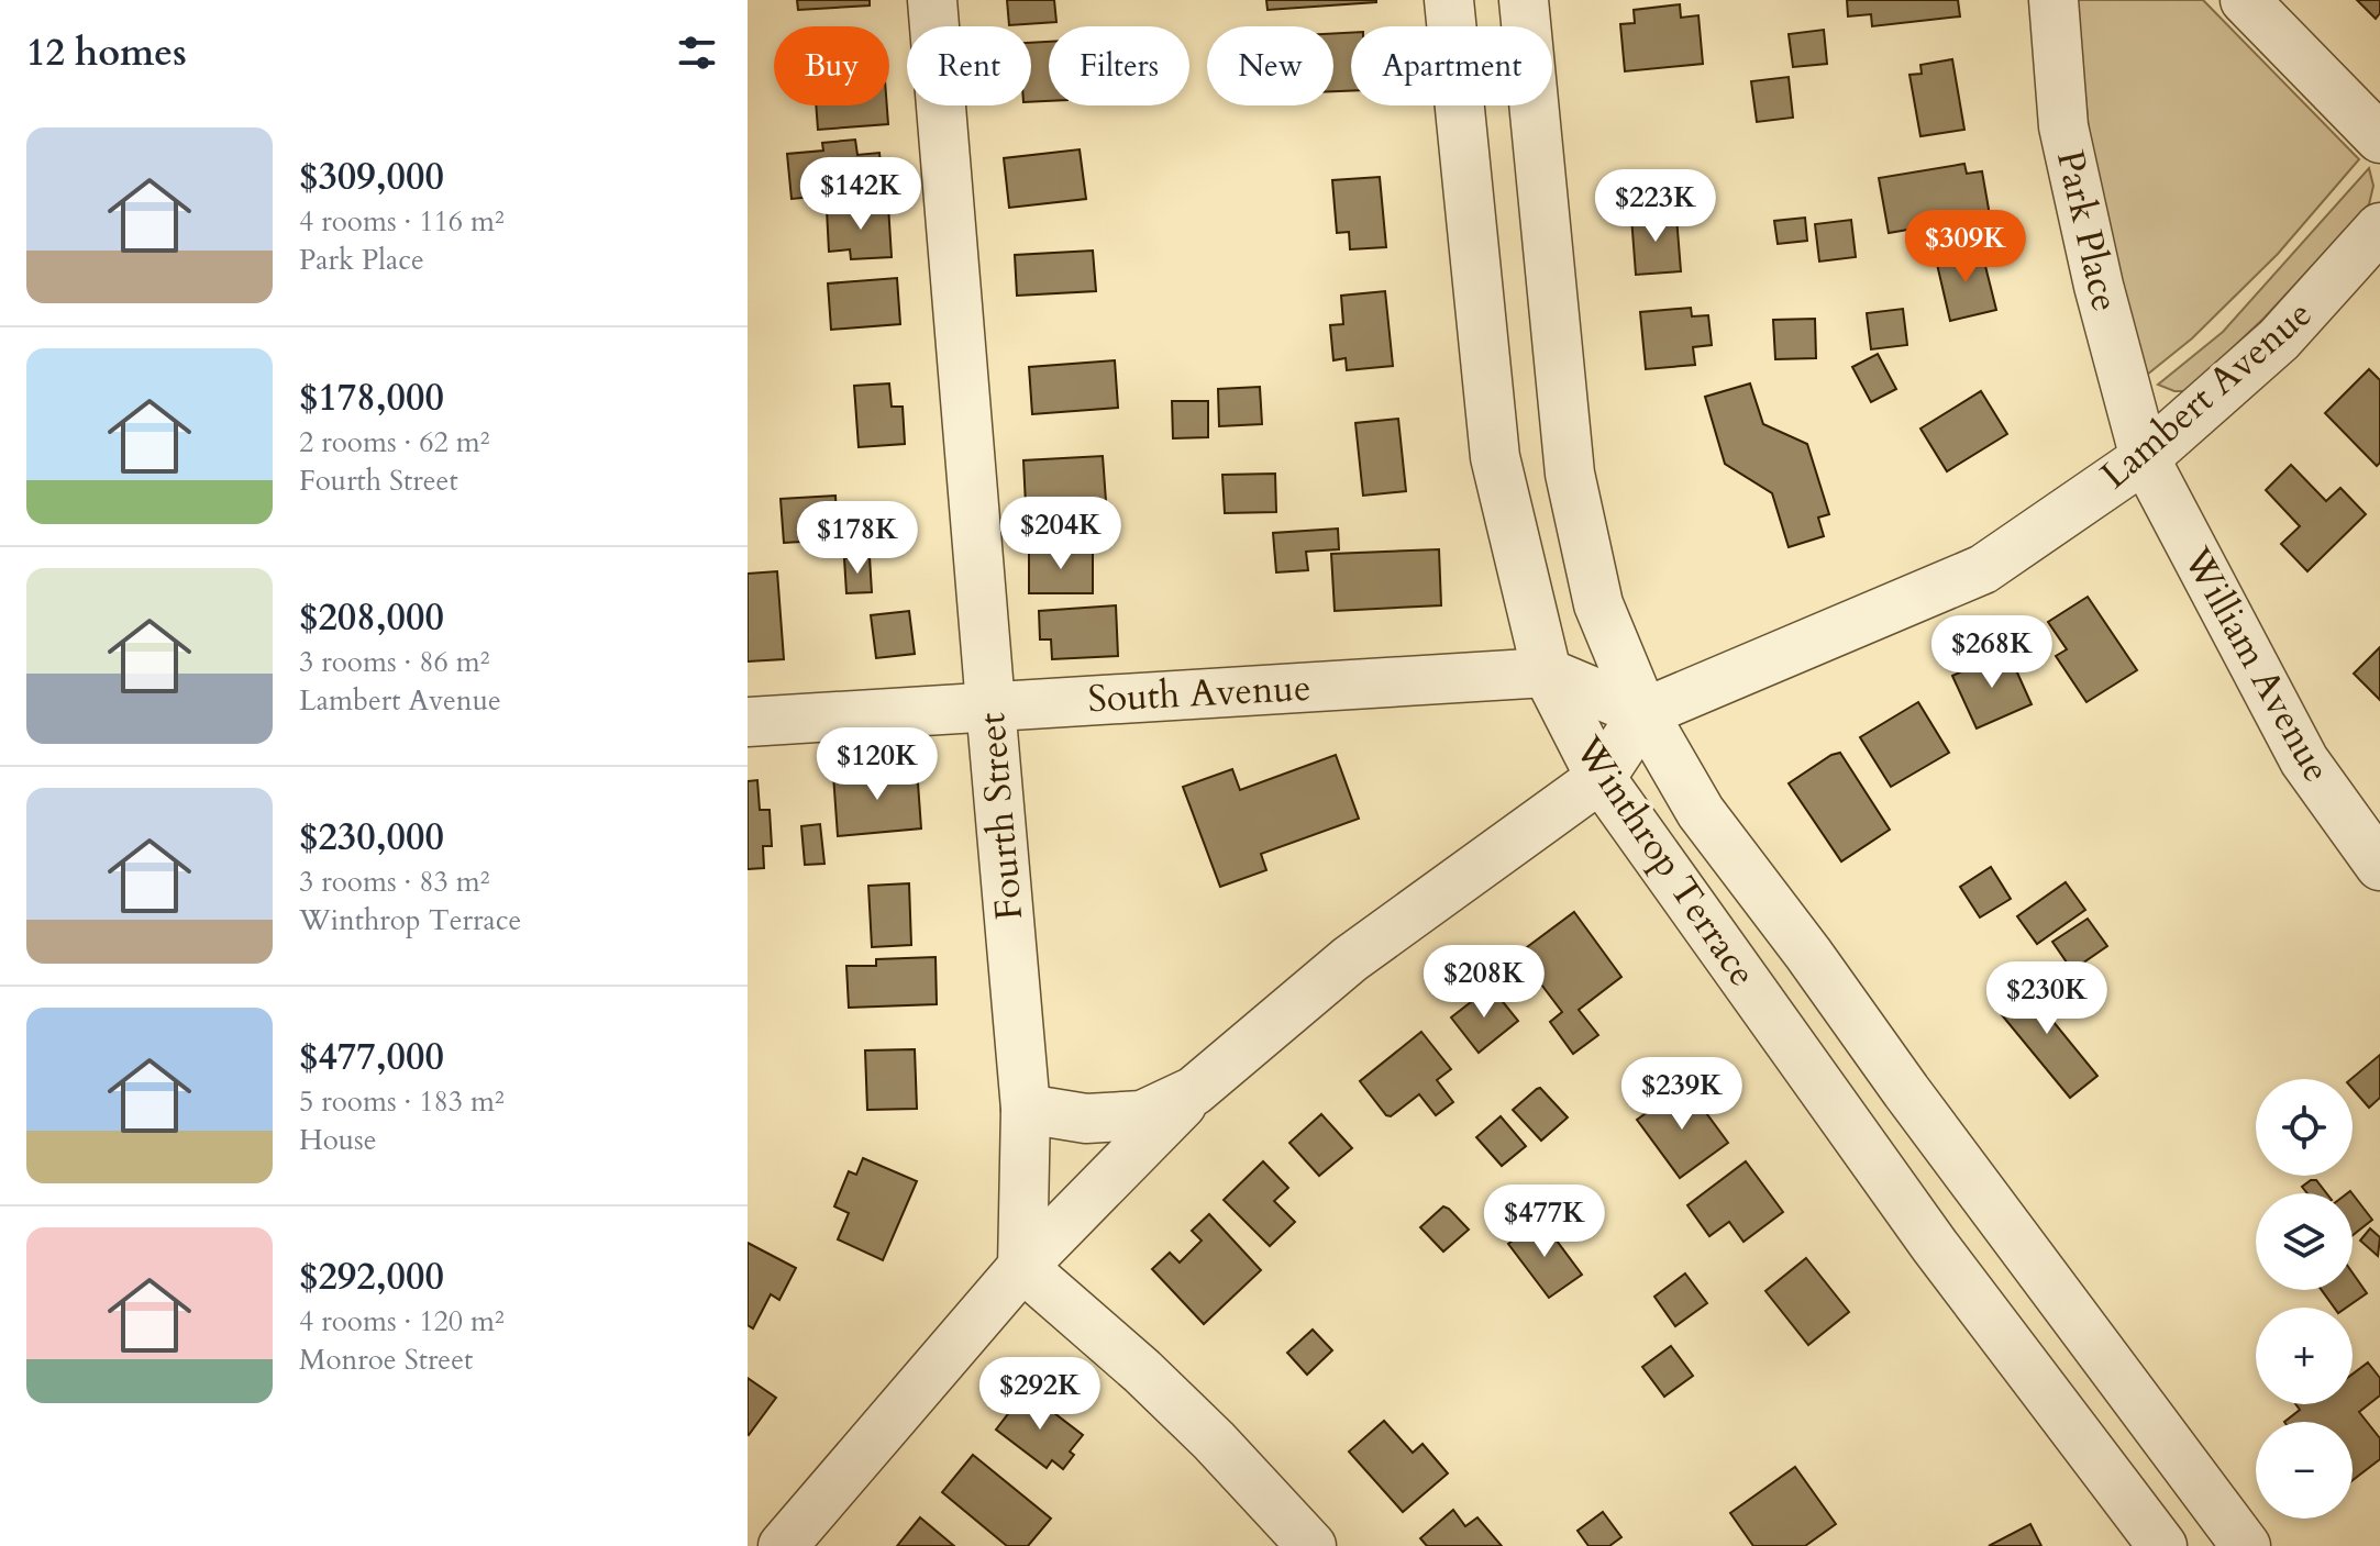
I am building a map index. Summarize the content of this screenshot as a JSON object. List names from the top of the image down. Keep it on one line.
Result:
{"streets":{"street":["Park Place","Lambert Avenue","William Avenue","South Avenue","Fourth Street","Winthrop Terrace"]},"crossings":[["Park Place","Lambert Avenue"],["Park Place","William Avenue"],["Lambert Avenue","William Avenue"],["Lambert Avenue","South Avenue"],["Lambert Avenue","Winthrop Terrace"],["South Avenue","Fourth Street"],["South Avenue","Winthrop Terrace"]],"page":{"heading":"12 homes","chip":["Buy","Rent","Filters","New","Apartment"],"list":[{"name":"$309,000","note":"4 rooms · 116 m² · Park Place"},{"name":"$178,000","note":"2 rooms · 62 m² · Fourth Street"},{"name":"$208,000","note":"3 rooms · 86 m² · Lambert Avenue"},{"name":"$230,000","note":"3 rooms · 83 m² · Winthrop Terrace"},{"name":"$477,000","note":"5 rooms · 183 m² · House"},{"name":"$292,000","note":"4 rooms · 120 m² · Monroe Street"}],"price":["$142K","$223K","$309K","$204K","$178K","$268K","$120K","$208K","$230K","$239K","$477K","$292K"],"map_buttons":["+","−"]}}
